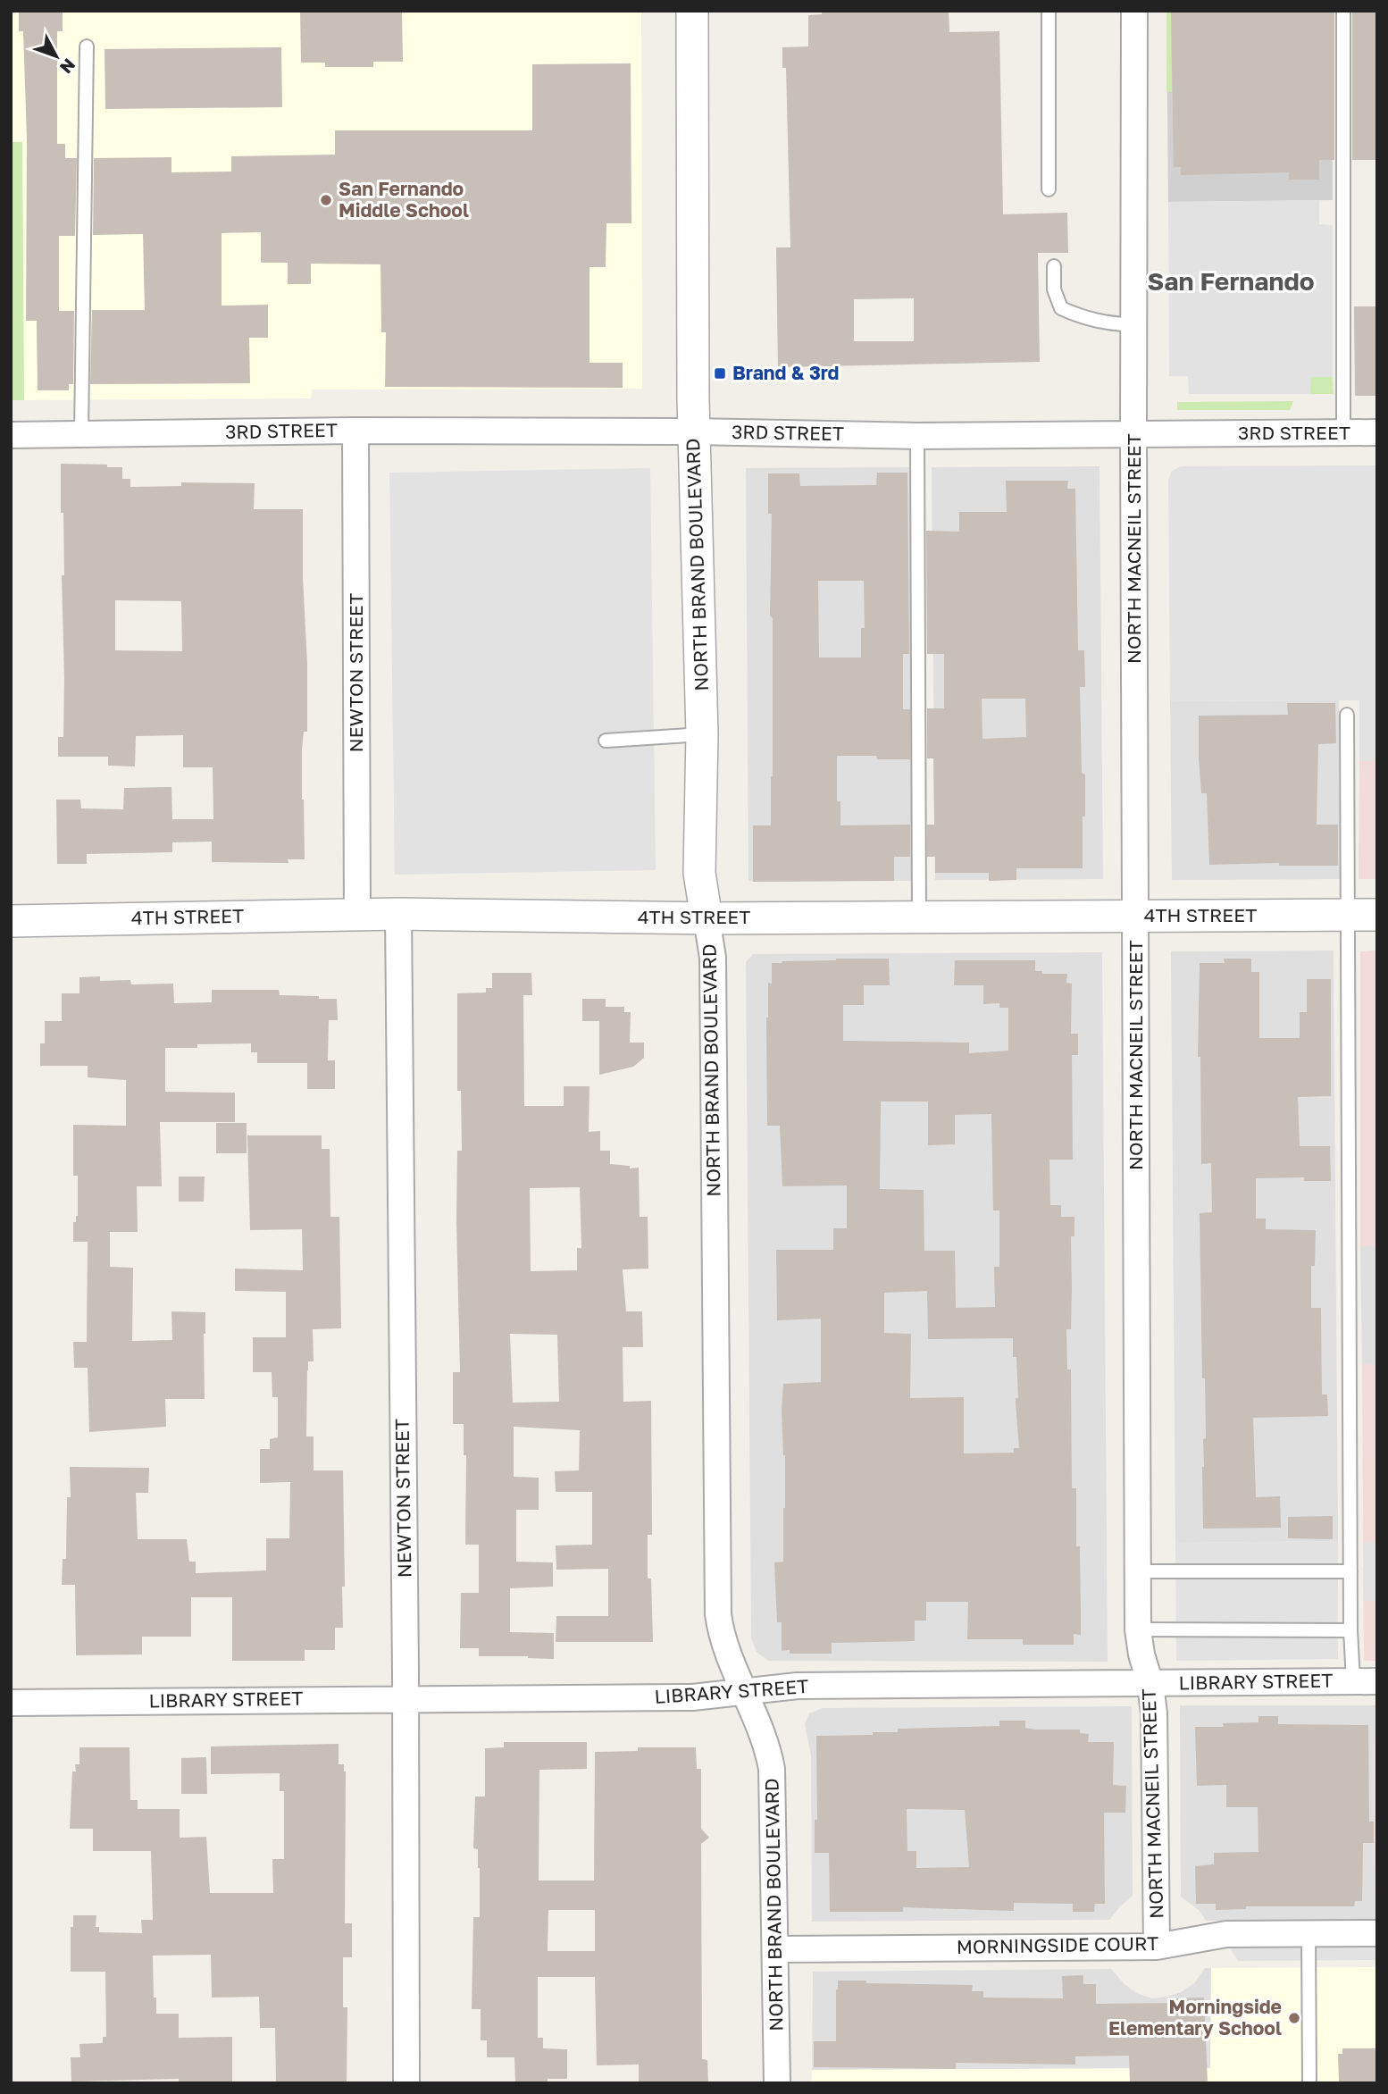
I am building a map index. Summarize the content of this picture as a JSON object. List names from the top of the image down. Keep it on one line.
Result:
{"streets":{"street":["3RD STREET","NORTH MACNEIL STREET","NORTH BRAND BOULEVARD","NEWTON STREET","4TH STREET","LIBRARY STREET","MORNINGSIDE COURT"]},"crossings":[["3RD STREET","NORTH MACNEIL STREET"],["3RD STREET","NORTH BRAND BOULEVARD"],["3RD STREET","NEWTON STREET"],["NORTH MACNEIL STREET","4TH STREET"],["NORTH MACNEIL STREET","LIBRARY STREET"],["NORTH MACNEIL STREET","MORNINGSIDE COURT"],["NORTH BRAND BOULEVARD","4TH STREET"],["NORTH BRAND BOULEVARD","LIBRARY STREET"],["NORTH BRAND BOULEVARD","MORNINGSIDE COURT"],["NEWTON STREET","4TH STREET"],["NEWTON STREET","LIBRARY STREET"]],"districts":["San Fernando"],"places":{"other":["San Fernando Middle School","Morningside Elementary School"],"transit":["Brand & 3rd"]},"north":"bottom right"}
